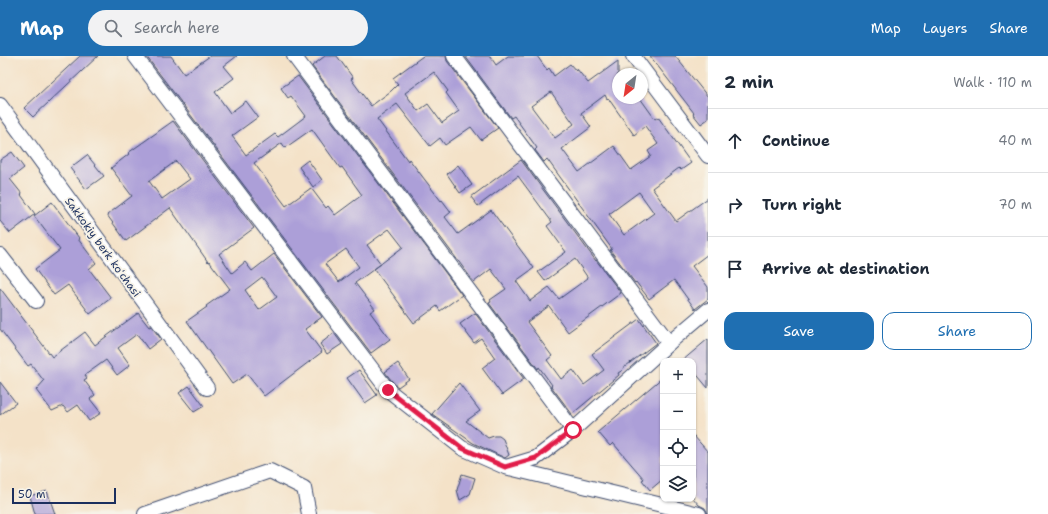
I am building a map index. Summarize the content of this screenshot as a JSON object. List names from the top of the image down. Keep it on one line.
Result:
{"streets":{"street":["Sakkokiy berk koʻchasi"]},"scale_bar":"50 m","north":"bottom left","page":{"header":"Map","search":"Search here","nav":["Map","Layers","Share"],"heading":["2 min","Walk · 110 m"],"list":[["Continue","40 m"],["Turn right","70 m"],"Arrive at destination"],"buttons":["Save","Share"],"map_buttons":["+","−"],"scale":"50 m"}}
